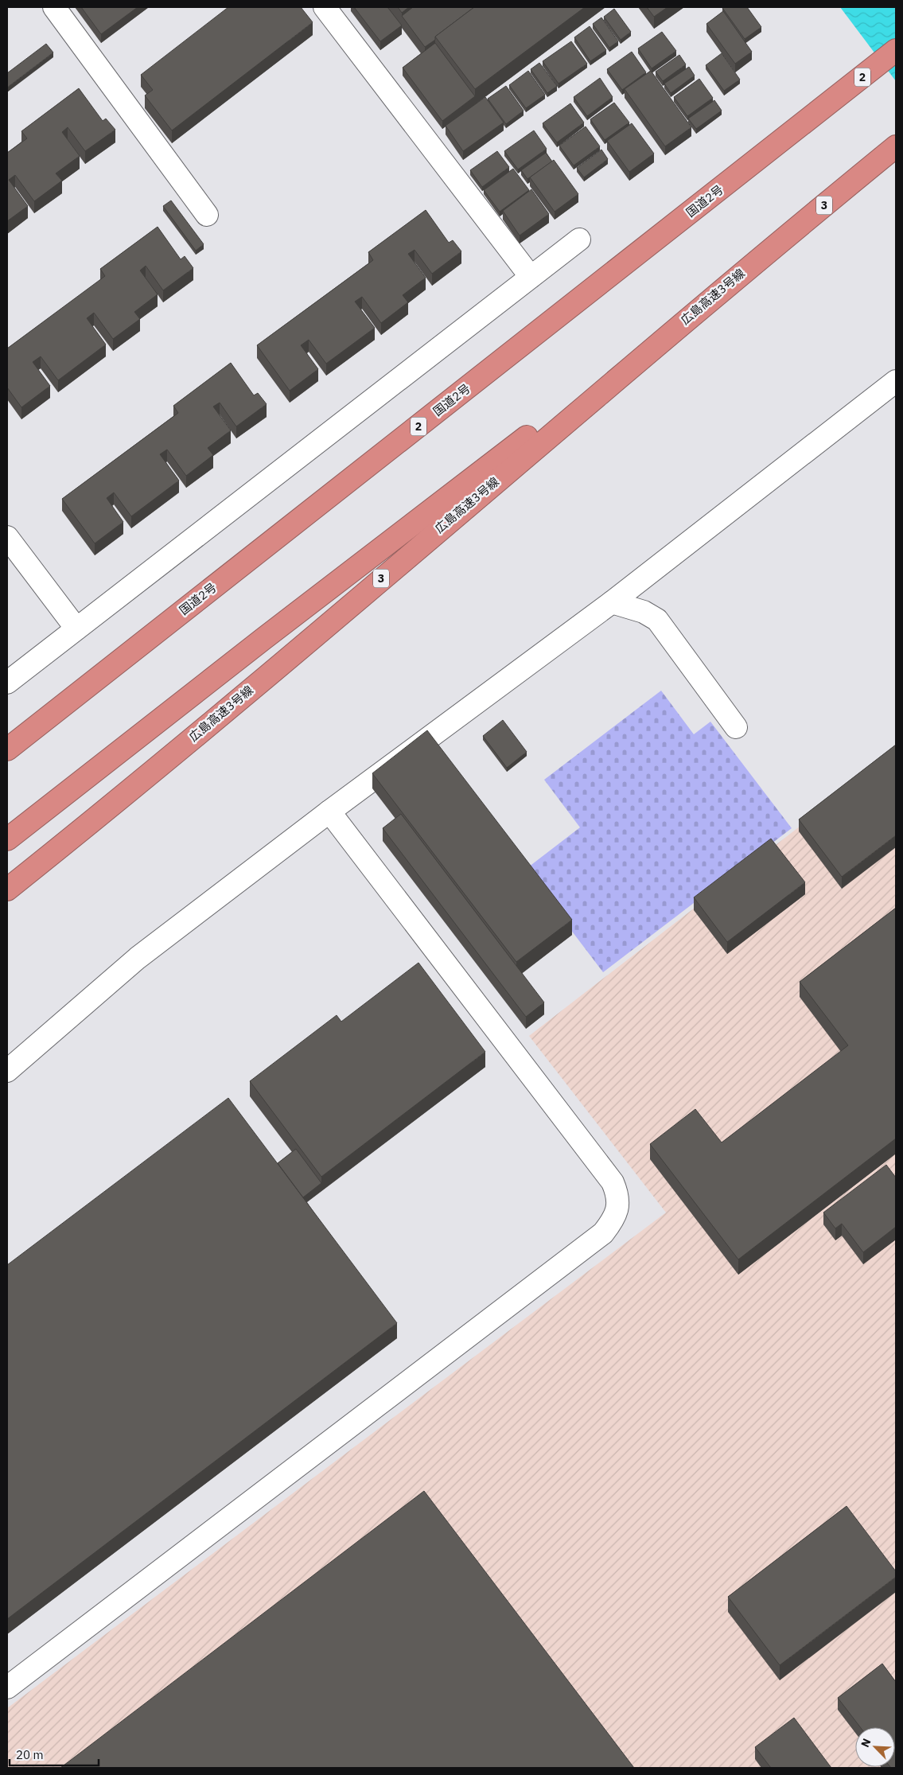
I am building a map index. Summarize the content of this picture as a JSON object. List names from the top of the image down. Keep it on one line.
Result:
{"streets":{"highway":["2","国道2号","3","広島高速3号線"]},"crossings":[["3","広島高速3号線"]],"scale_bar":"20 m","north":"top left"}
